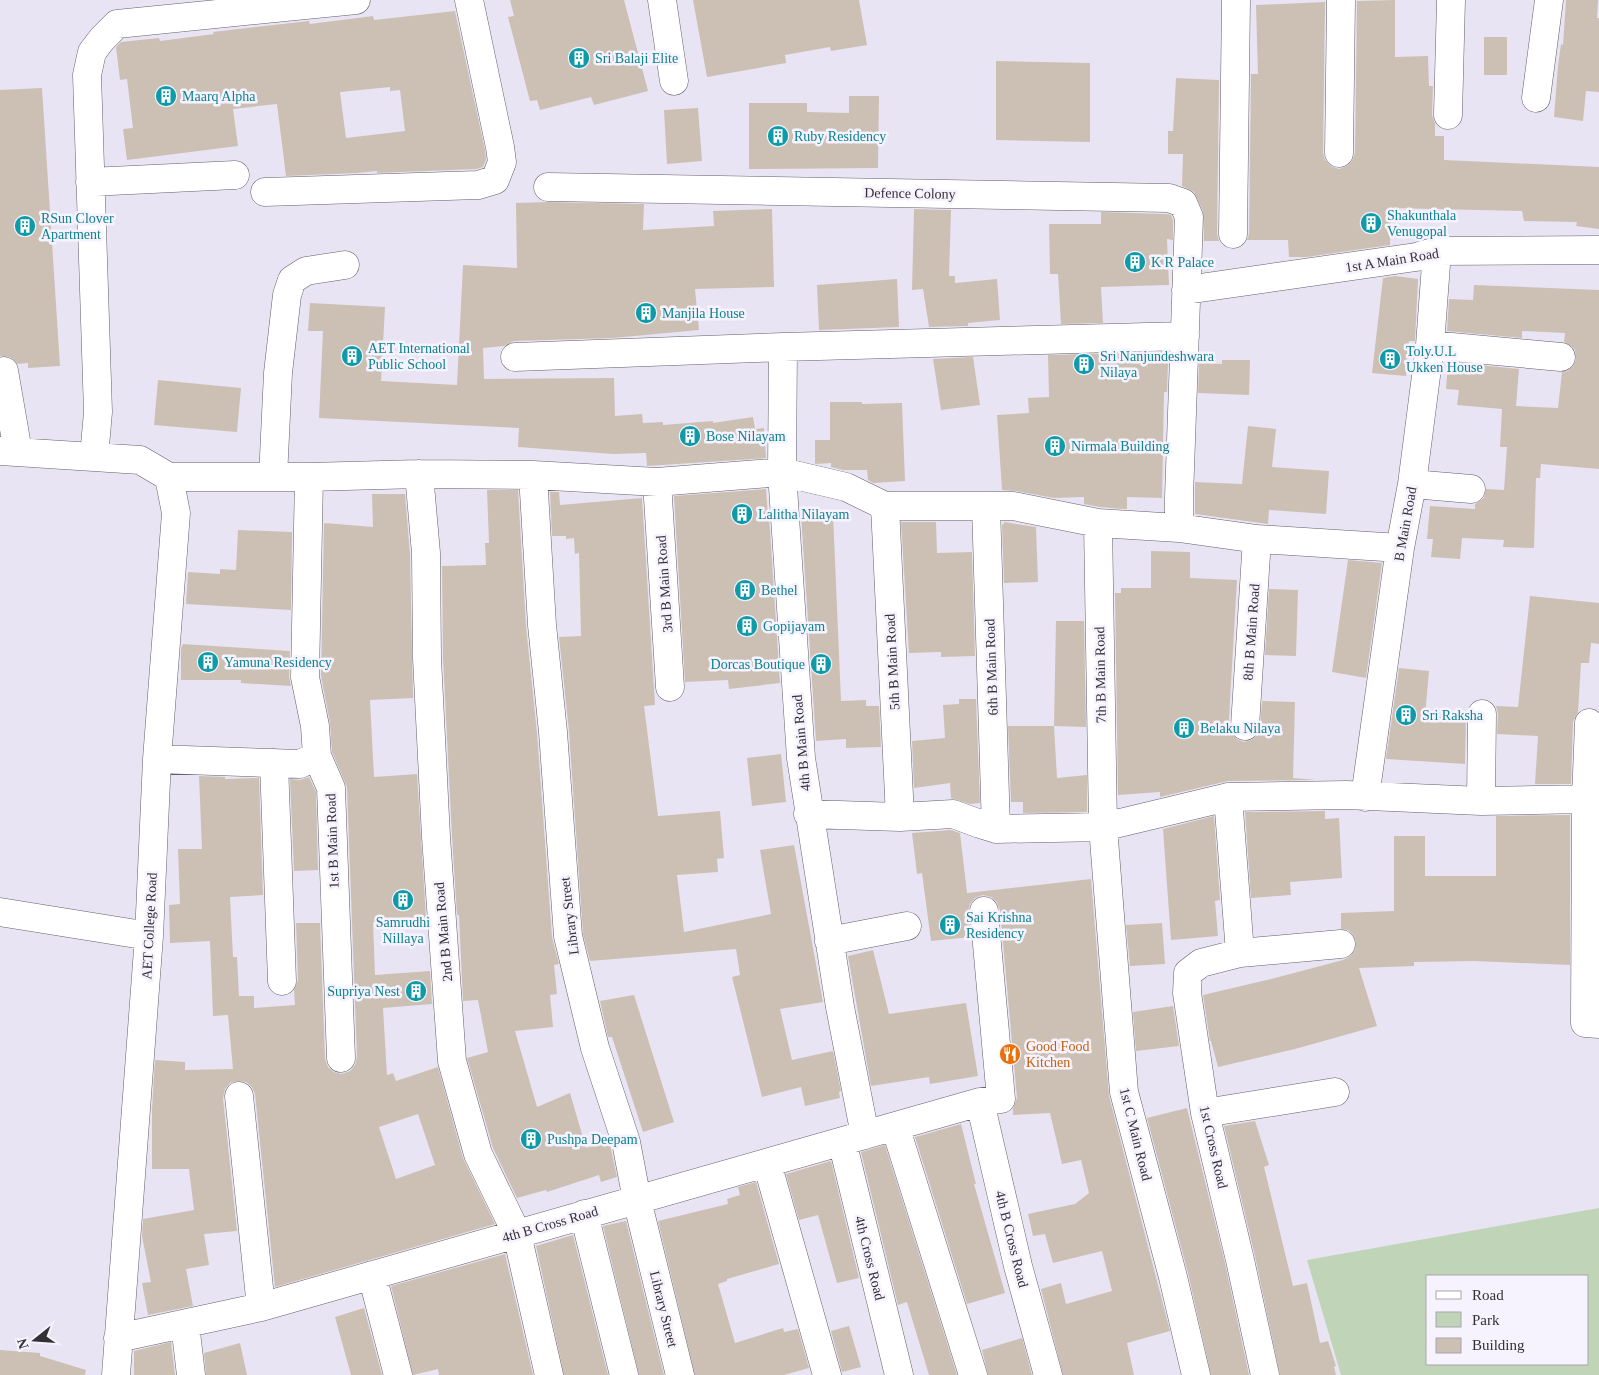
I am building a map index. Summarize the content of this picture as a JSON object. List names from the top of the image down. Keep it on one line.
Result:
{"streets":{"street":["Defence Colony","1st A Main Road","B Main Road","3rd B Main Road","8th B Main Road","5th B Main Road","6th B Main Road","7th B Main Road","4th B Main Road","1st B Main Road","Library Street","AET College Road","2nd B Main Road","1st C Main Road","1st Cross Road","4th B Cross Road","4th Cross Road"]},"crossings":[["Defence Colony","1st A Main Road"],["1st A Main Road","B Main Road"],["7th B Main Road","1st C Main Road"],["4th B Main Road","4th B Cross Road"],["4th B Main Road","4th Cross Road"],["Library Street","4th B Cross Road"],["AET College Road","4th B Cross Road"],["2nd B Main Road","4th B Cross Road"],["4th B Cross Road","4th Cross Road"]],"places":{"building":["Sri Balaji Elite","Maarq Alpha","Ruby Residency","Shakunthala Venugopal","RSun Clover Apartment","K R Palace","Manjila House","AET International Public School","Toly.U.L Ukken House","Sri Nanjundeshwara Nilaya","Bose Nilayam","Nirmala Building","Lalitha Nilayam","Bethel","Gopijayam","Yamuna Residency","Dorcas Boutique","Sri Raksha","Belaku Nilaya","Samrudhi Nillaya","Sai Krishna Residency","Supriya Nest","Pushpa Deepam"],"restaurant":["Good Food Kitchen"]},"legend":["Road","Park","Building"],"north":"left"}
